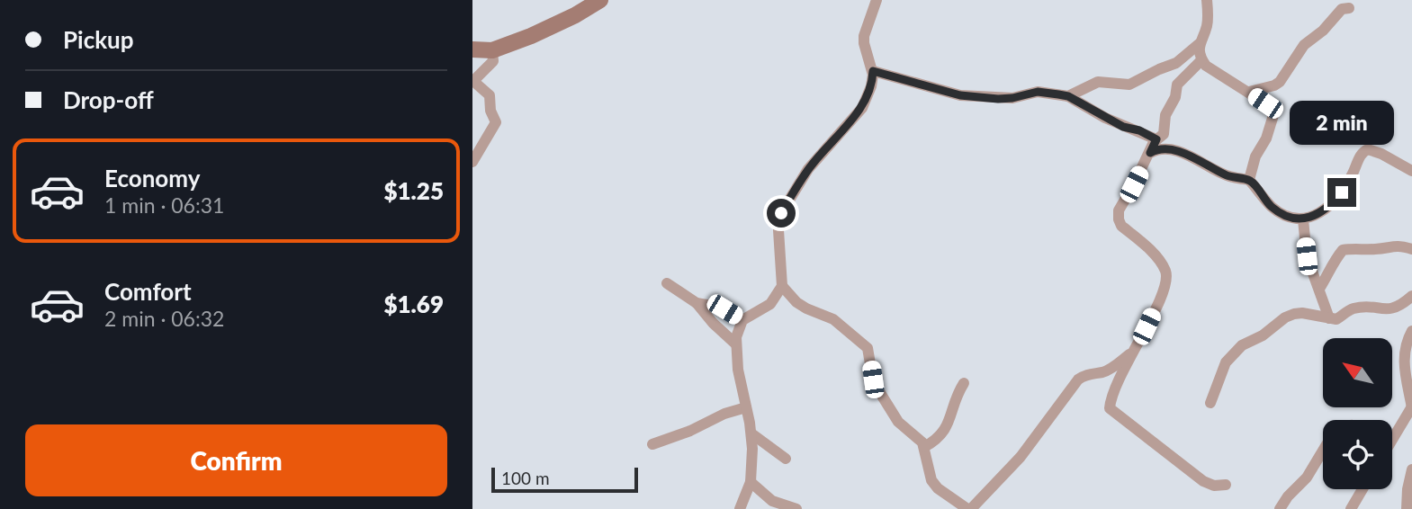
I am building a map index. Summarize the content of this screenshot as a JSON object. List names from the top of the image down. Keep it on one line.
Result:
{"scale_bar":"100 m","north":"top left","page":{"banner":["Pickup","Drop-off"],"bubble":"2 min","list":[{"name":"Economy","note":"1 min · 06:31","value":"$1.25"},{"name":"Comfort","note":"2 min · 06:32","value":"$1.69"}],"buttons":"Confirm","scale":"100 m"}}
